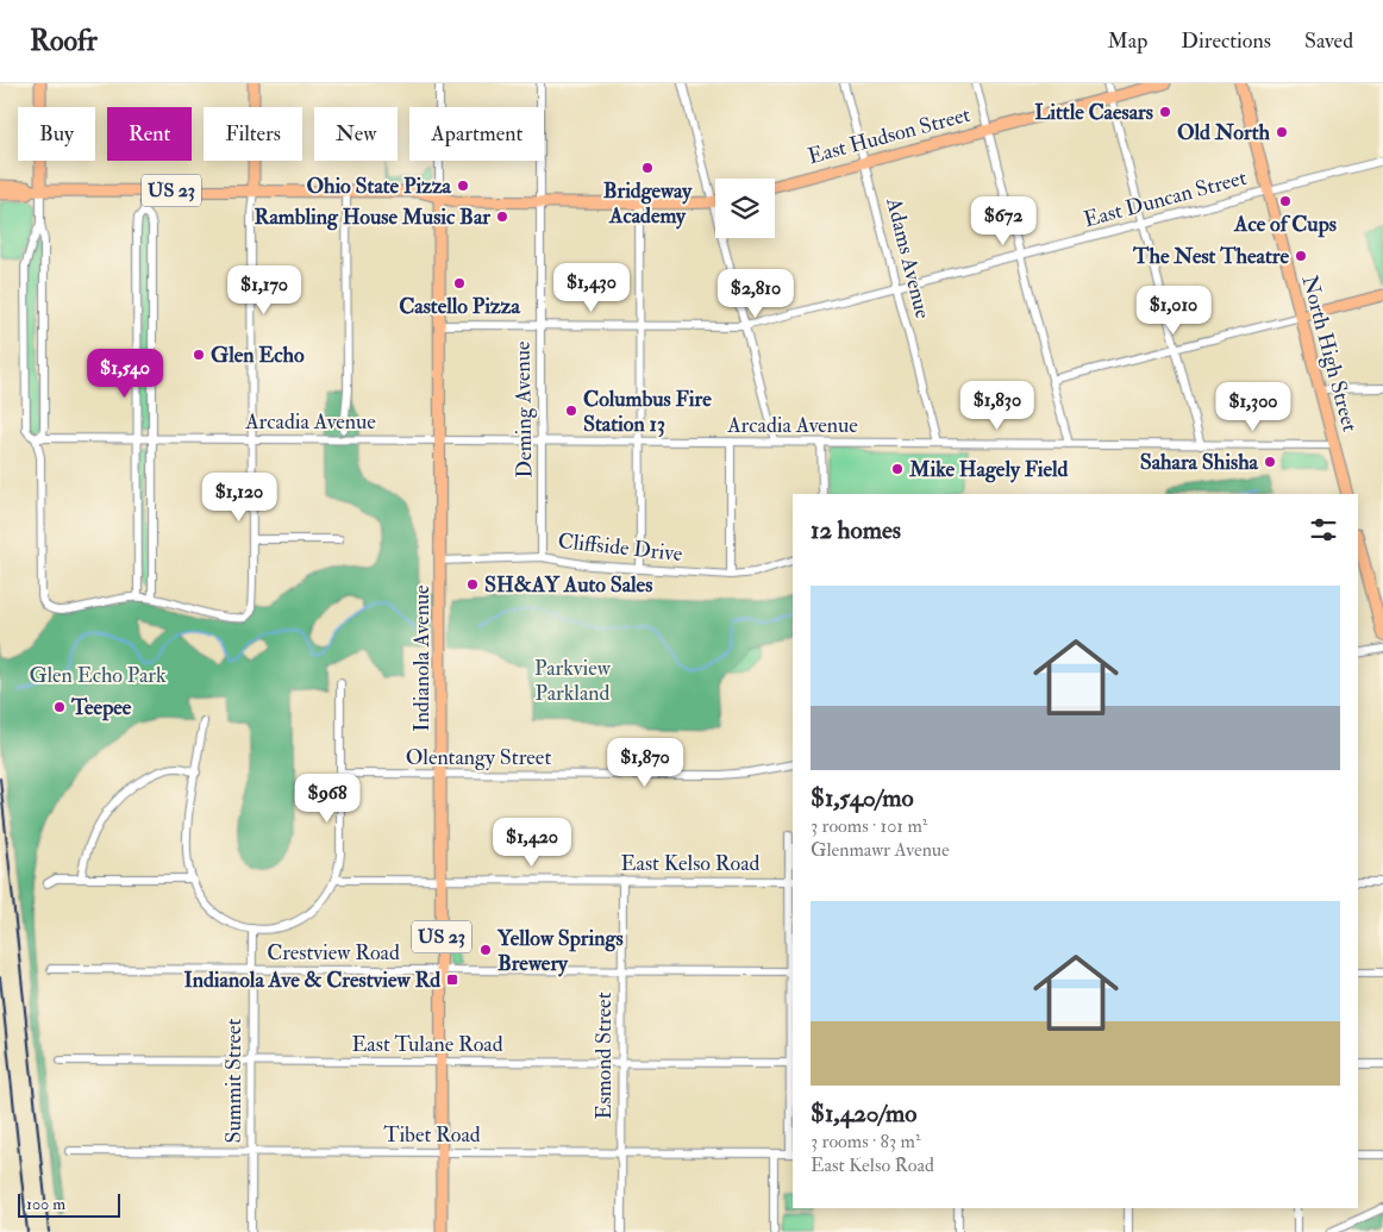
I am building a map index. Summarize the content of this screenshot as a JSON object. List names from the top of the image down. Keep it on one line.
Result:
{"streets":{"main road":["East Hudson Street","US 23","North High Street","Indianola Avenue"],"street":["East Duncan Street","Adams Avenue","Deming Avenue","Arcadia Avenue","Cliffside Drive","Olentangy Street","East Kelso Road","Crestview Road","East Tulane Road","Esmond Street","Summit Street","Tibet Road"]},"crossings":[["East Hudson Street","Adams Avenue"],["US 23","Indianola Avenue"],["East Duncan Street","Adams Avenue"],["East Duncan Street","North High Street"],["East Duncan Street","Deming Avenue"],["East Duncan Street","Indianola Avenue"],["Adams Avenue","Arcadia Avenue"],["North High Street","Arcadia Avenue"],["Deming Avenue","Arcadia Avenue"],["Deming Avenue","Cliffside Drive"],["Arcadia Avenue","Indianola Avenue"],["Cliffside Drive","Indianola Avenue"],["Indianola Avenue","Olentangy Street"],["Indianola Avenue","East Kelso Road"],["Indianola Avenue","Crestview Road"],["Indianola Avenue","East Tulane Road"],["Indianola Avenue","Tibet Road"],["East Kelso Road","Esmond Street"],["Crestview Road","Esmond Street"],["Crestview Road","Summit Street"],["East Tulane Road","Esmond Street"],["East Tulane Road","Summit Street"],["Esmond Street","Tibet Road"],["Summit Street","Tibet Road"]],"parks":["Parkview Parkland","Glen Echo Park"],"places":{"other":["Little Caesars","Old North","Bridgeway Academy","Ohio State Pizza","Ace of Cups","Rambling House Music Bar","The Nest Theatre","Castello Pizza","Glen Echo","Columbus Fire Station 13","Sahara Shisha","Mike Hagely Field","SH&AY Auto Sales","Teepee","Yellow Springs Brewery"],"transit":["Indianola Ave & Crestview Rd"]},"scale_bar":"100 m","page":{"header":"Roofr","nav":["Map","Directions","Saved"],"chip":["Buy","Rent","Filters","New","Apartment"],"price":["$672","$1,430","$1,170","$2,810","$1,010","$1,540","$1,830","$1,300","$1,120","$1,870","$968","$1,420"],"heading":"12 homes","list":[{"name":"$1,540/mo","note":"3 rooms · 101 m² · Glenmawr Avenue"},{"name":"$1,420/mo","note":"3 rooms · 83 m² · East Kelso Road"}],"scale":"100 m"}}
